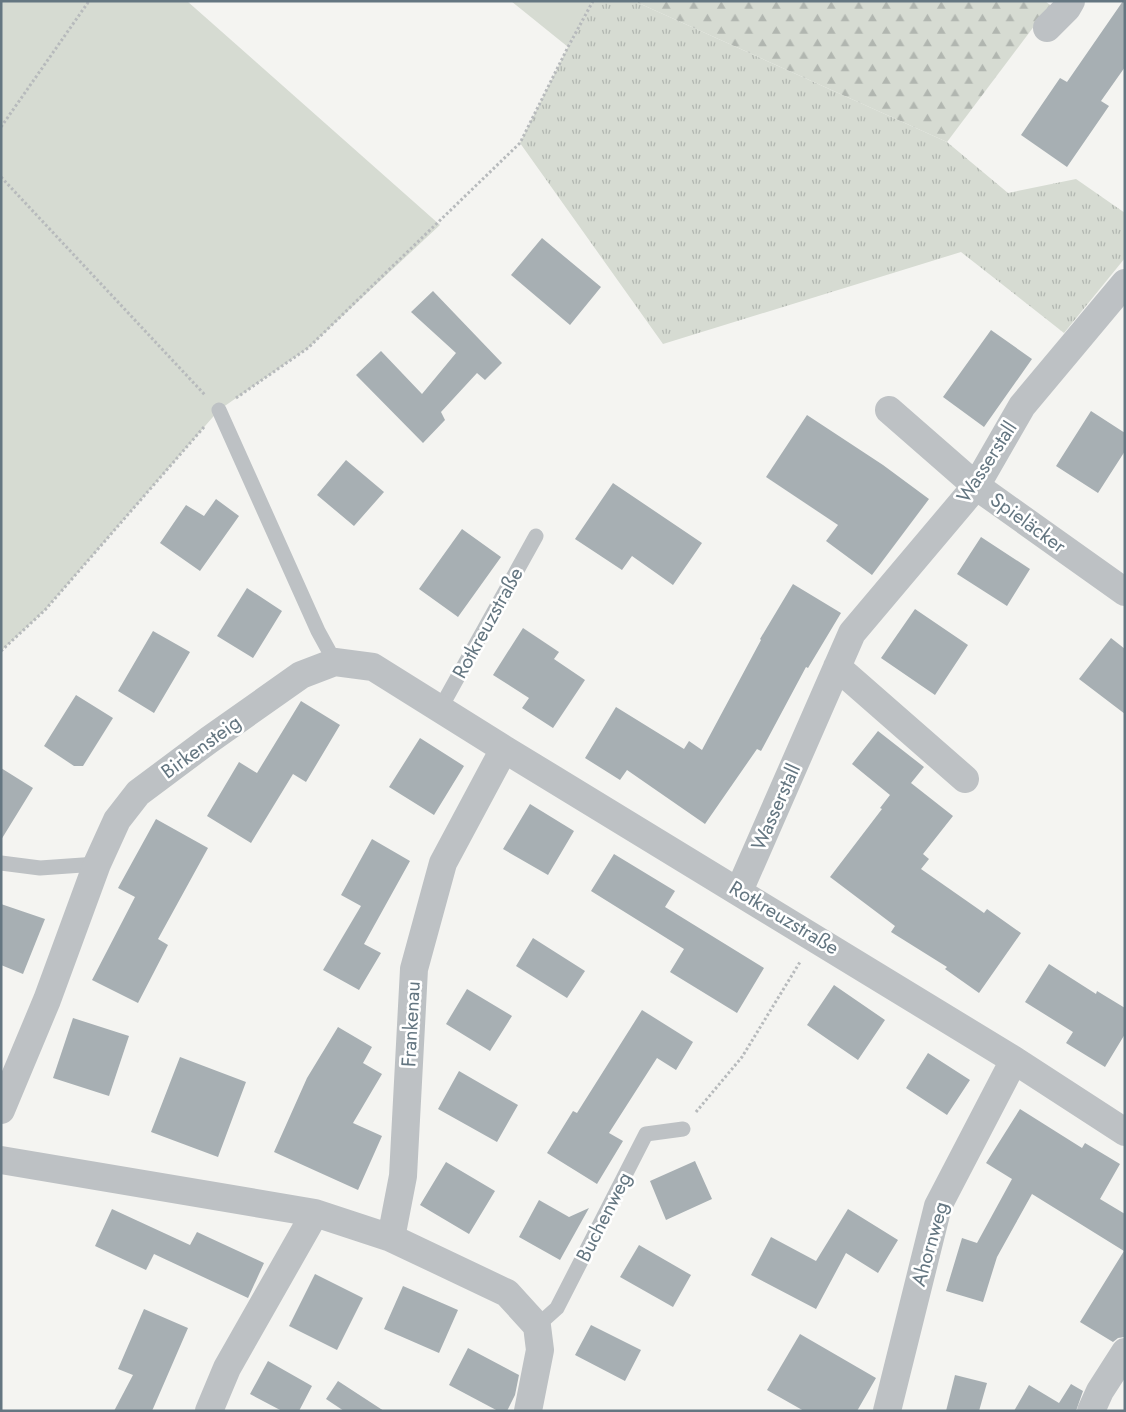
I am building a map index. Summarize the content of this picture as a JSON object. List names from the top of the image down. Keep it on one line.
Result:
{"streets":{"street":["Wasserstall","Spieläcker","Rotkreuzstraße","Birkensteig","Frankenau","Ahornweg"],"lane":["Buchenweg"]},"crossings":[["Wasserstall","Spieläcker"],["Wasserstall","Rotkreuzstraße"],["Rotkreuzstraße","Birkensteig"],["Rotkreuzstraße","Frankenau"],["Rotkreuzstraße","Ahornweg"]]}
